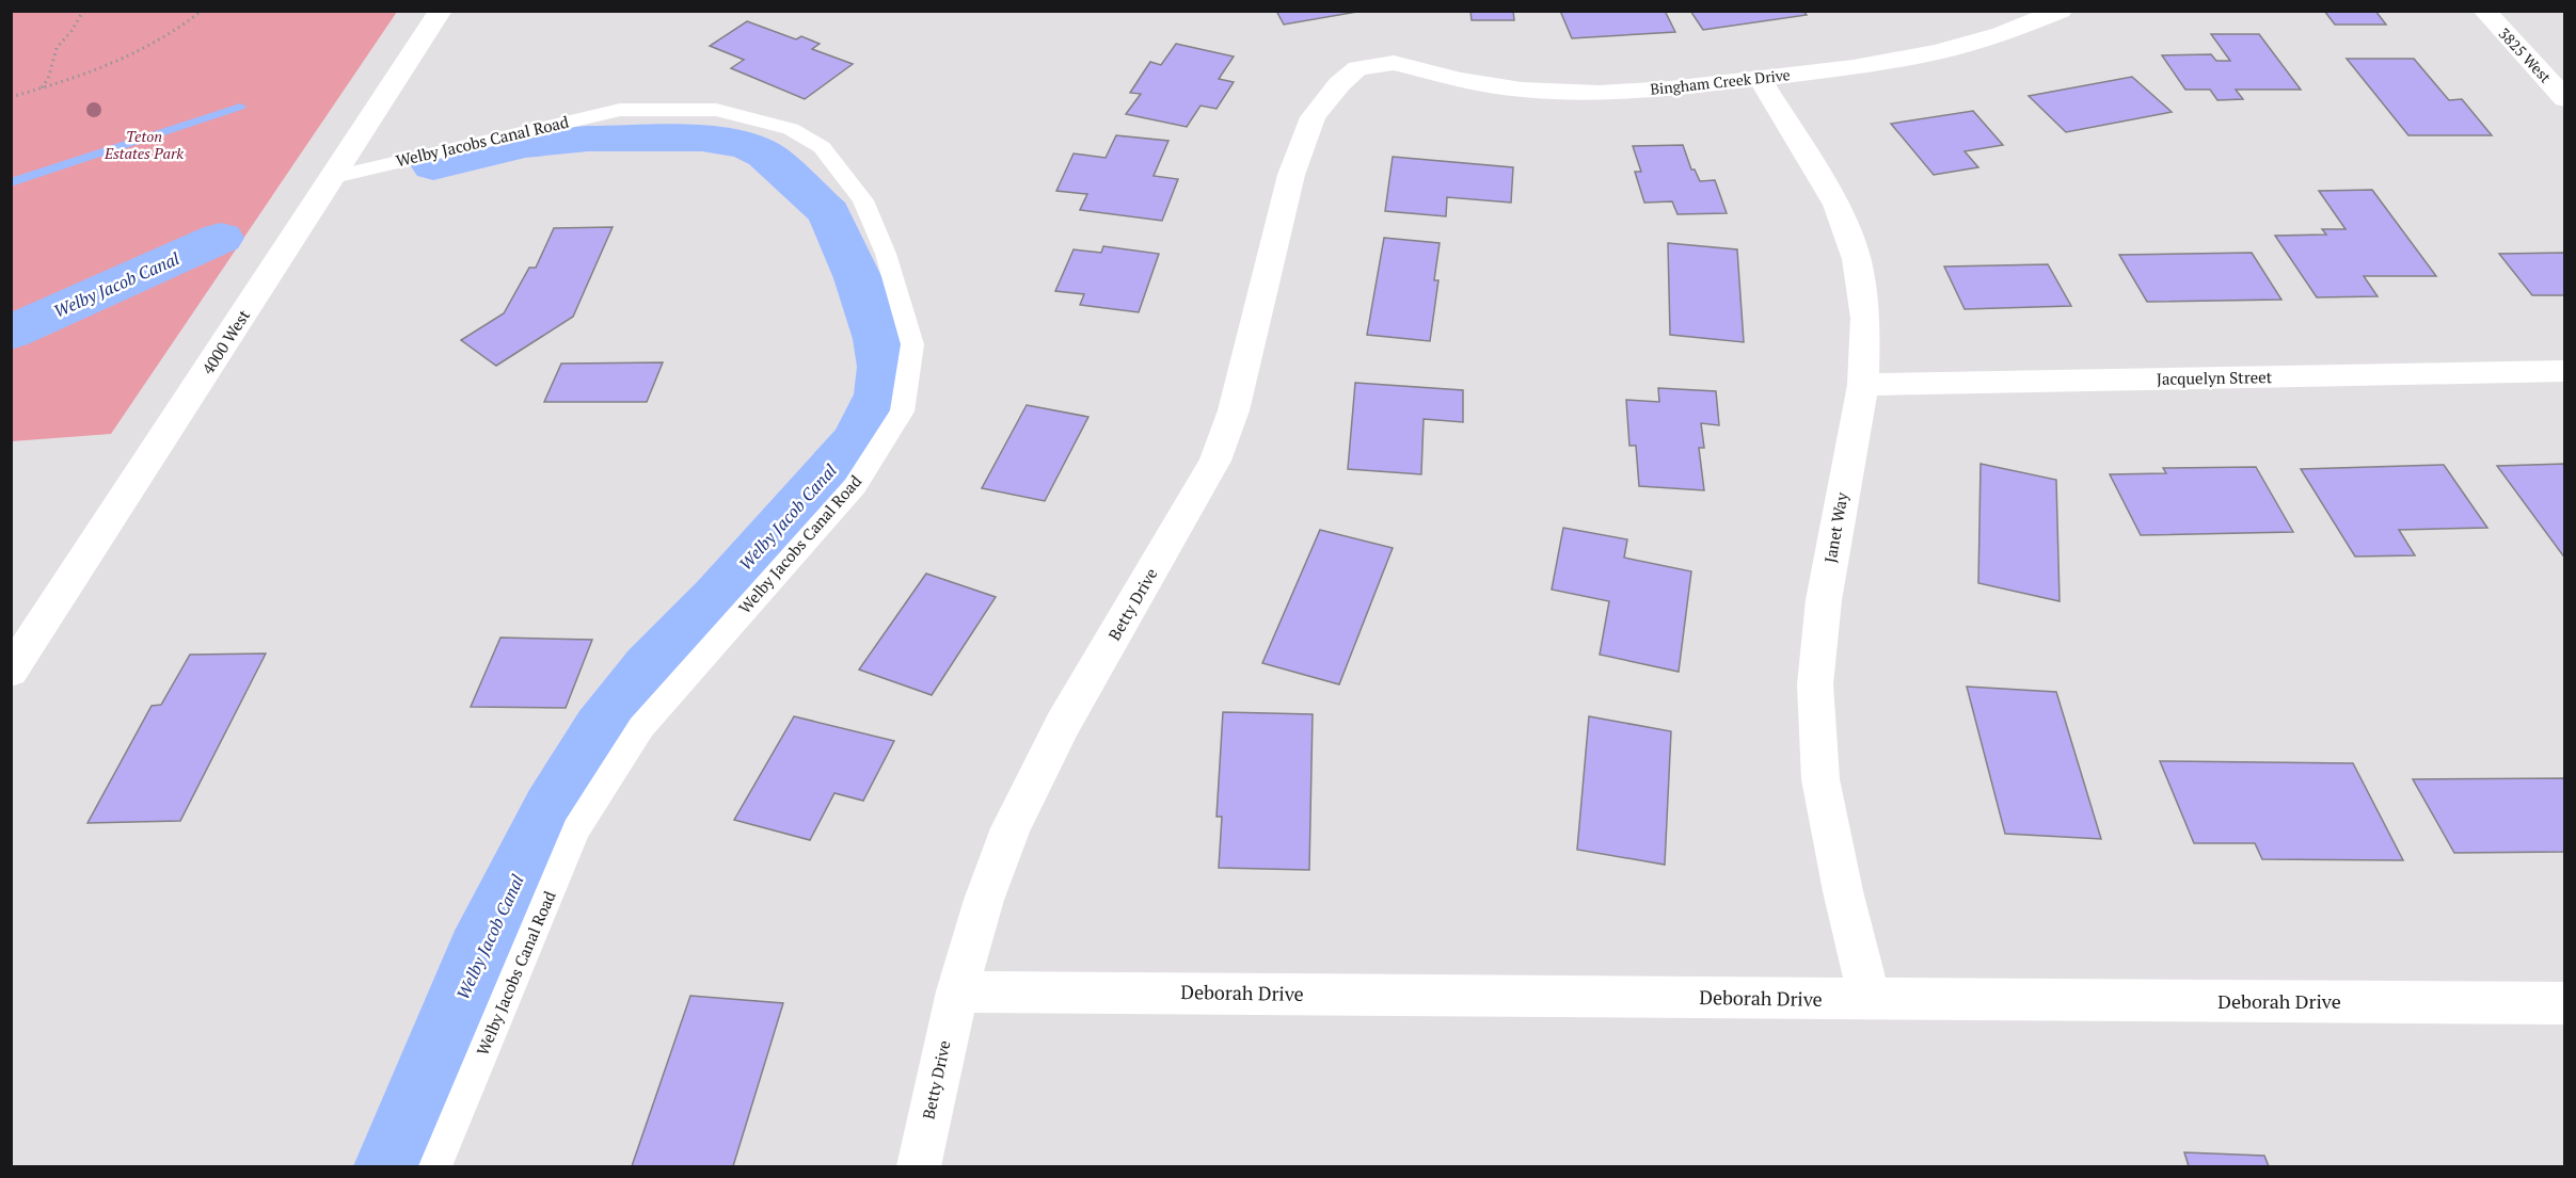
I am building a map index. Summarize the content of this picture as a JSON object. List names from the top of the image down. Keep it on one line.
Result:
{"streets":{"street":["3825 West","Bingham Creek Drive","4000 West","Jacquelyn Street","Janet Way","Betty Drive","Deborah Drive"],"lane":["Welby Jacobs Canal Road"]},"crossings":[["Bingham Creek Drive","Janet Way"],["Bingham Creek Drive","Betty Drive"],["Welby Jacobs Canal Road","4000 West"],["Jacquelyn Street","Janet Way"],["Janet Way","Deborah Drive"],["Betty Drive","Deborah Drive"]],"water":["Welby Jacob Canal"],"parks":["Teton Estates Park"]}
